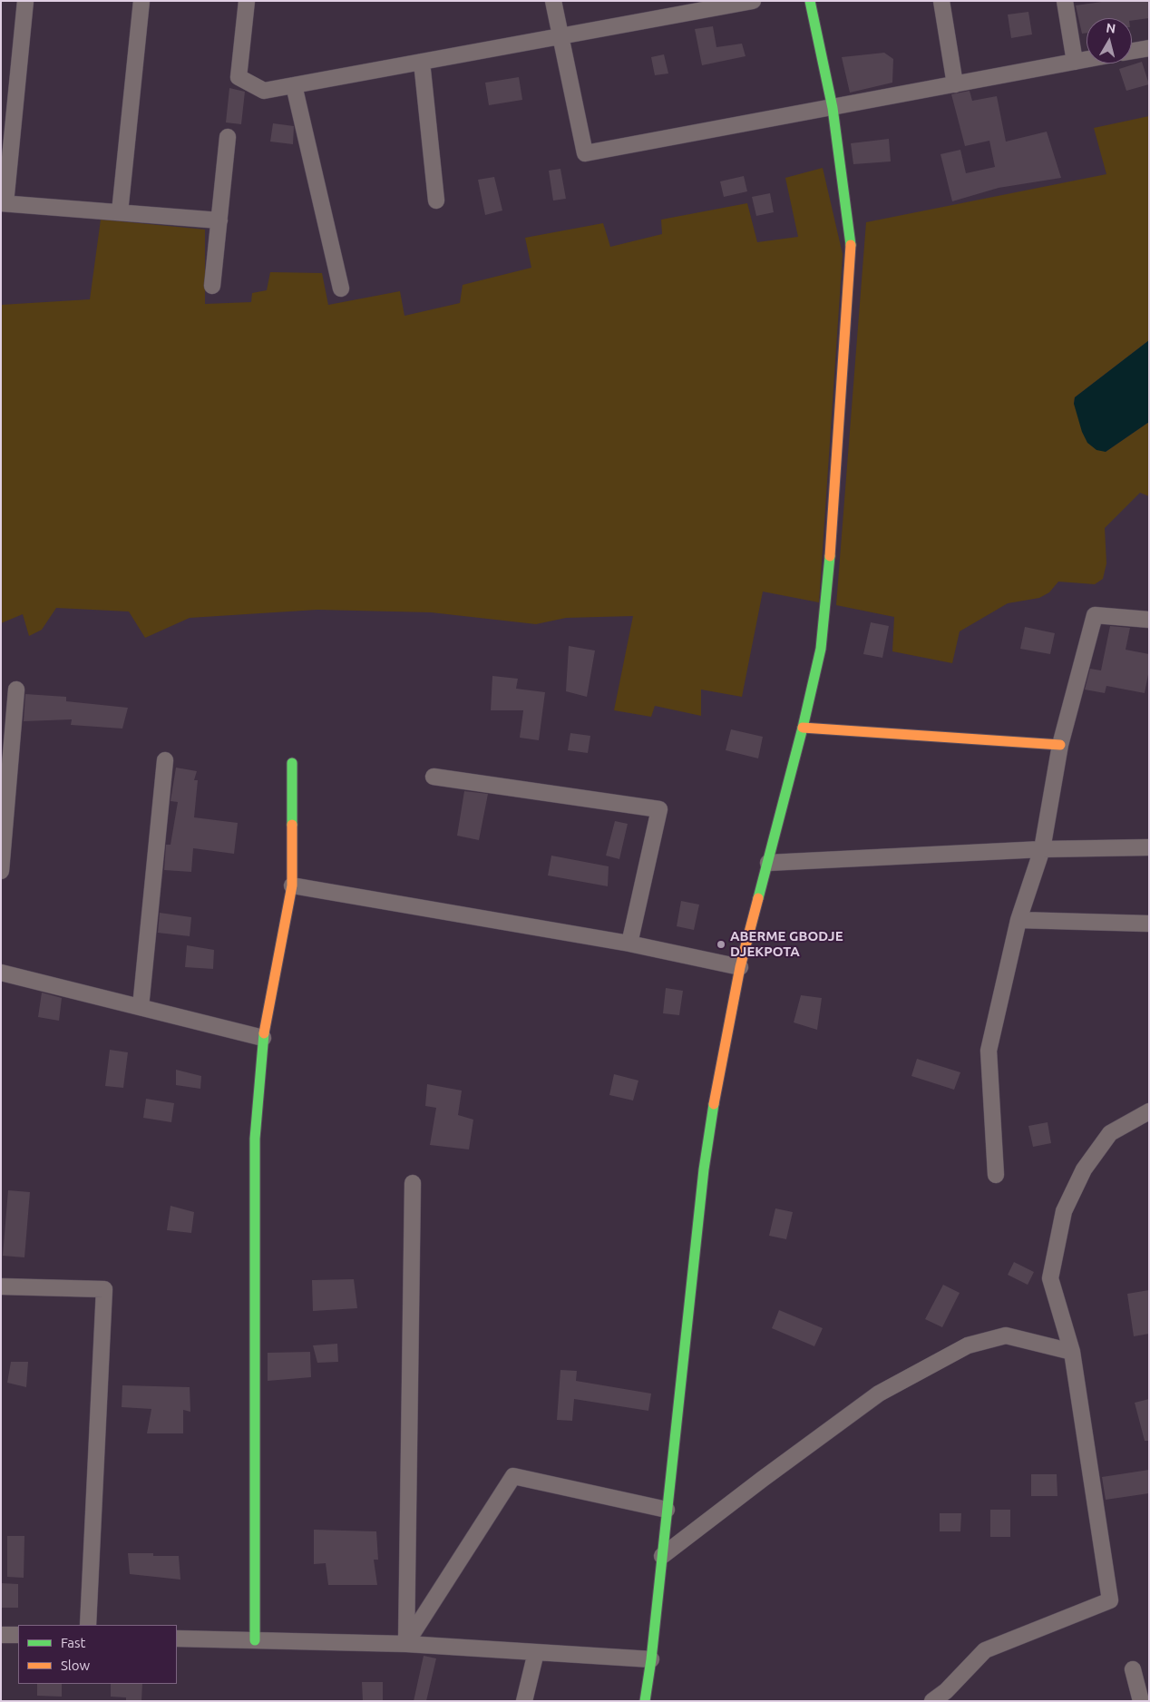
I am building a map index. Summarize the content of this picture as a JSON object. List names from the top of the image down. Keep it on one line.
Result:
{"places":["ABERME GBODJE DJEKPOTA"],"legend":["Fast","Slow"],"north":"top"}
